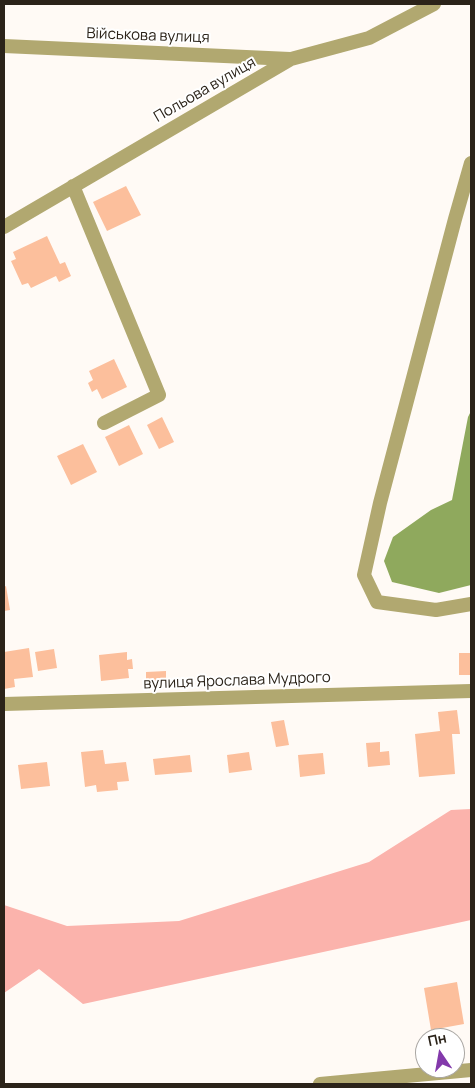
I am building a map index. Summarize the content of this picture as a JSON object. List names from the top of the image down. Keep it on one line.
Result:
{"streets":{"street":["Військова вулиця","Польова вулиця","вулиця Ярослава Мудрого"]},"crossings":[["Військова вулиця","Польова вулиця"]],"north":"top"}
